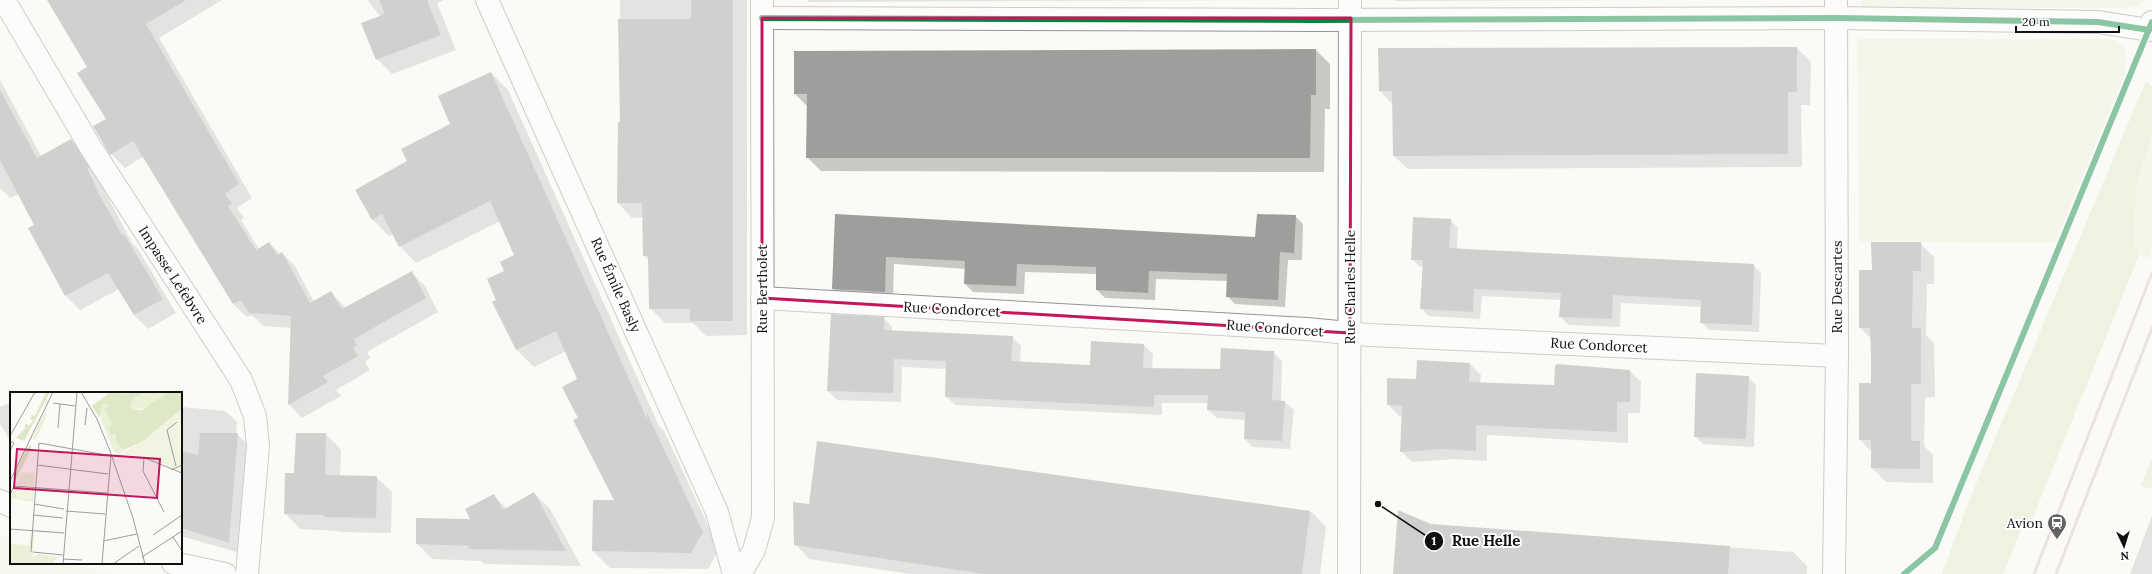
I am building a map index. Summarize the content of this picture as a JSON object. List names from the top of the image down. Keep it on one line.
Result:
{"streets":{"street":["Impasse Lefebvre","Rue Émile Basly","Rue Charles Helle","Rue Descartes","Rue Bertholet","Rue Condorcet"]},"crossings":[["Rue Charles Helle","Rue Condorcet"],["Rue Descartes","Rue Condorcet"],["Rue Bertholet","Rue Condorcet"]],"places":{"other":["Rue Helle"],"station":["Avion"]},"scale_bar":"20 m","north":"bottom"}
